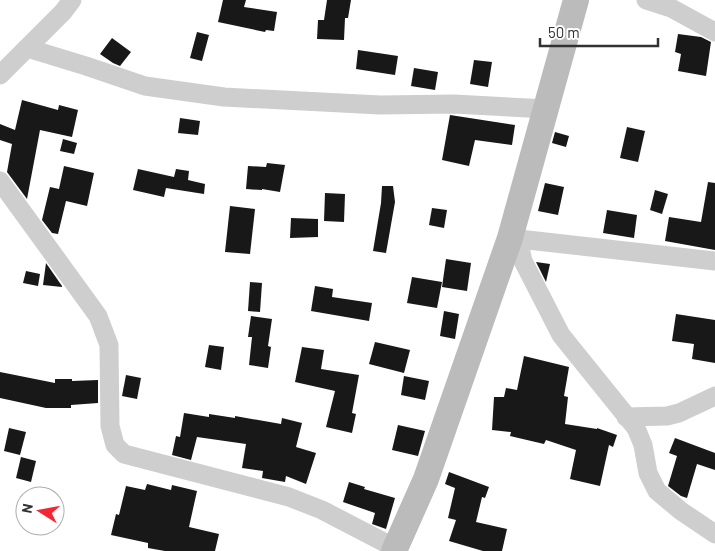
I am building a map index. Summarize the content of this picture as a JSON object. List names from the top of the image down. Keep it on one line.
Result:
{"scale_bar":"50 m","north":"left"}
